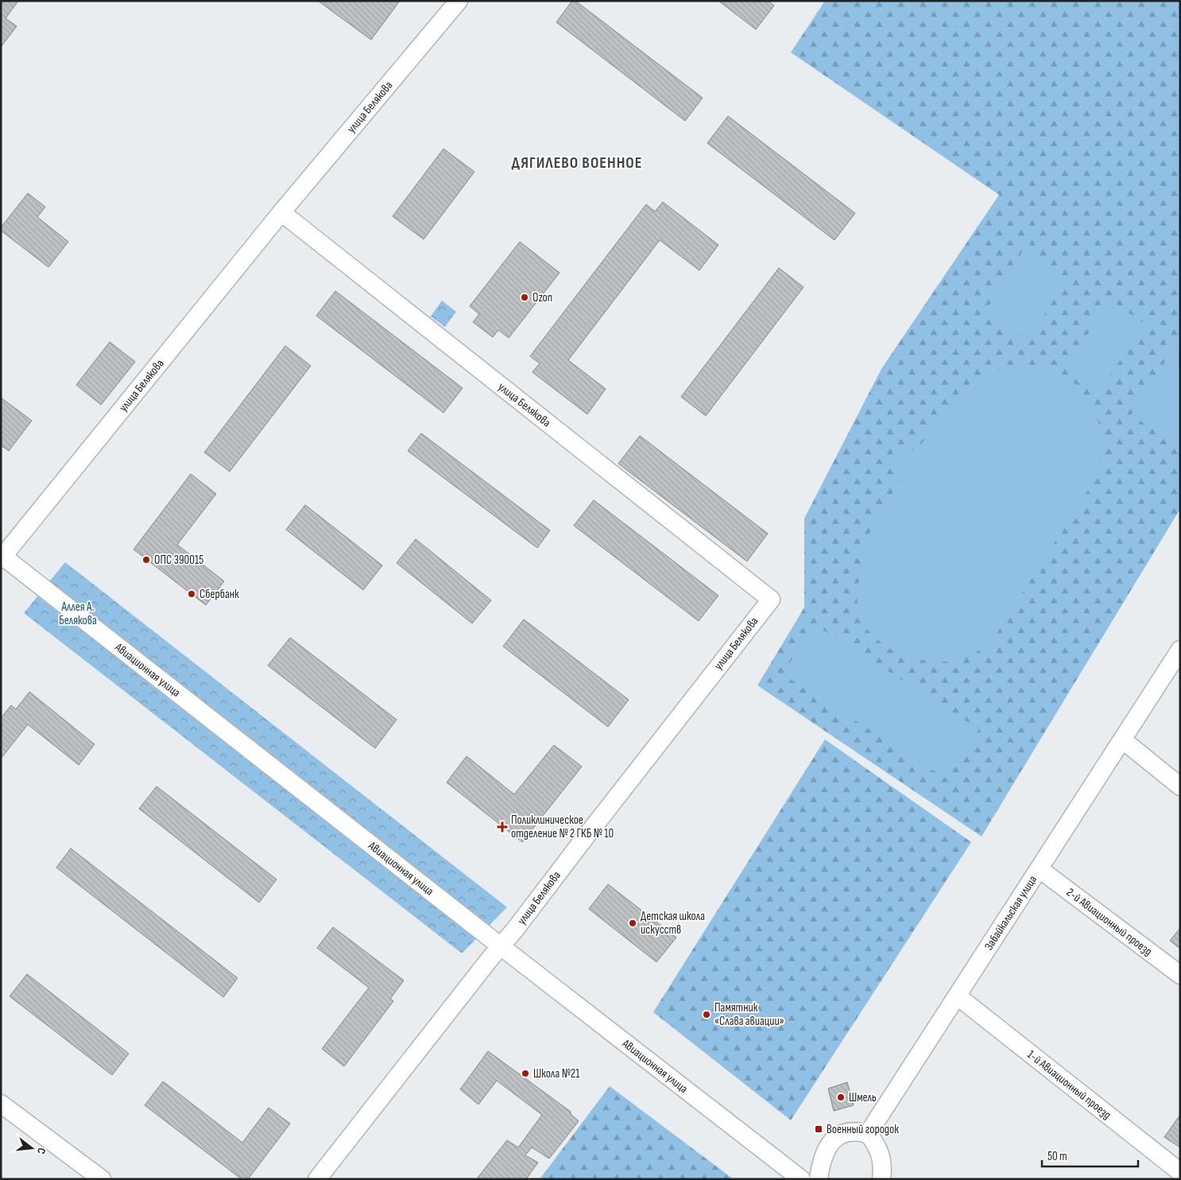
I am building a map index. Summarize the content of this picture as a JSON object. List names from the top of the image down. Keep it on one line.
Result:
{"streets":{"street":["улица Белякова","Авиационная улица","Забайкальская улица","2-й Авиационный проезд","1-й Авиационный проезд"]},"crossings":[["улица Белякова","Авиационная улица"],["Забайкальская улица","2-й Авиационный проезд"],["Забайкальская улица","1-й Авиационный проезд"]],"districts":["ДЯГИЛЕВО ВОЕННОЕ"],"parks":["Аллея А. Белякова"],"places":{"other":["Ozon","ОПС 390015","Сбербанк","Детская школа искусств","Памятник «Слава авиации»","Школа №21","Шмель"],"health":["Поликлиническое отделение № 2 ГКБ № 10"],"transit":["Военный городок"]},"scale_bar":"50 m","north":"right"}
